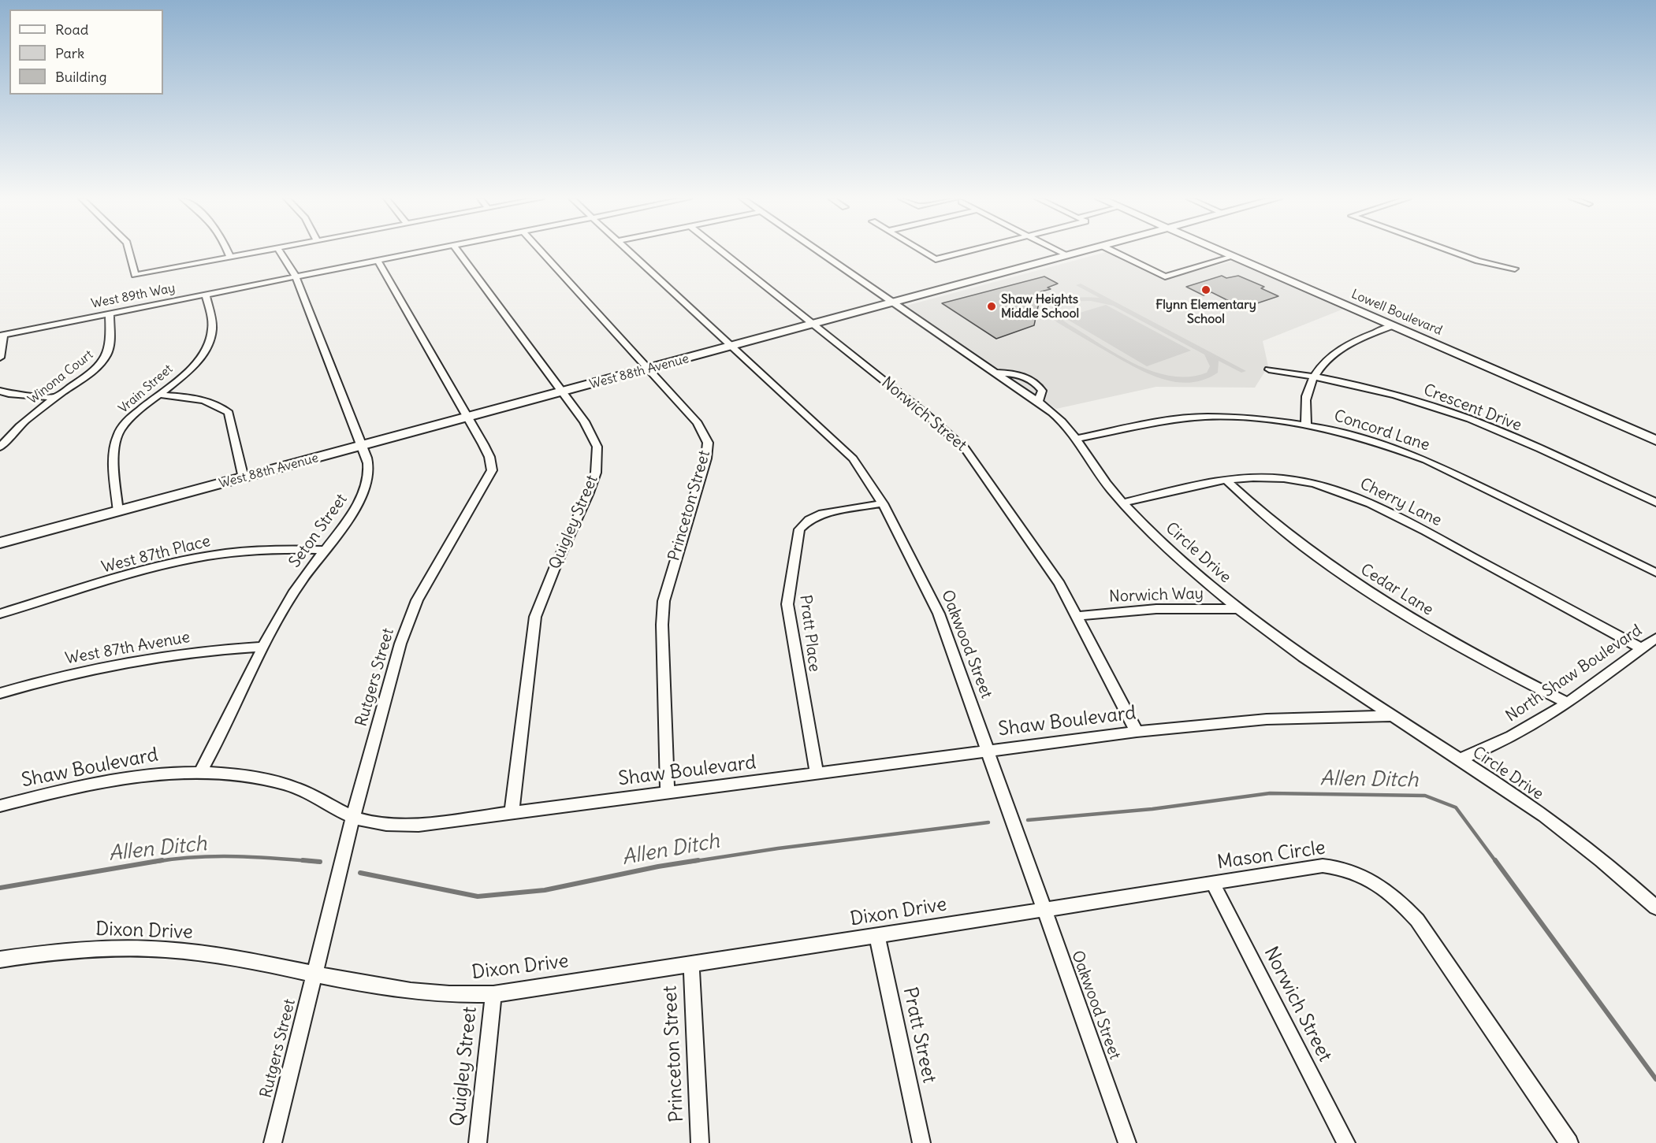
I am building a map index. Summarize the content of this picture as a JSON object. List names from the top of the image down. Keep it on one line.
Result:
{"streets":{"street":["West 89th Way","Lowell Boulevard","West 88th Avenue","Winona Court","Vrain Street","Crescent Drive","Norwich Street","Concord Lane","Cherry Lane","Princeton Street","Quigley Street","Seton Street","Circle Drive","West 87th Place","Cedar Lane","Norwich Way","Pratt Place","Oakwood Street","West 87th Avenue","North Shaw Boulevard","Rutgers Street","Shaw Boulevard","Mason Circle","Dixon Drive","Pratt Street"]},"crossings":[["West 89th Way","Winona Court"],["West 89th Way","Vrain Street"],["West 89th Way","Seton Street"],["West 89th Way","Rutgers Street"],["West 88th Avenue","Vrain Street"],["West 88th Avenue","Norwich Street"],["West 88th Avenue","Princeton Street"],["West 88th Avenue","Quigley Street"],["West 88th Avenue","Seton Street"],["West 88th Avenue","Circle Drive"],["West 88th Avenue","Oakwood Street"],["West 88th Avenue","Rutgers Street"],["Norwich Street","Norwich Way"],["Norwich Street","Shaw Boulevard"],["Norwich Street","Mason Circle"],["Concord Lane","Circle Drive"],["Cherry Lane","Circle Drive"],["Cherry Lane","Cedar Lane"],["Cherry Lane","North Shaw Boulevard"],["Princeton Street","Shaw Boulevard"],["Princeton Street","Dixon Drive"],["Quigley Street","Shaw Boulevard"],["Quigley Street","Dixon Drive"],["Seton Street","West 87th Place"],["Seton Street","West 87th Avenue"],["Seton Street","Shaw Boulevard"],["Circle Drive","Norwich Way"],["Circle Drive","North Shaw Boulevard"],["Circle Drive","Shaw Boulevard"],["Cedar Lane","North Shaw Boulevard"],["Pratt Place","Oakwood Street"],["Pratt Place","Shaw Boulevard"],["Oakwood Street","Shaw Boulevard"],["Oakwood Street","Mason Circle"],["Oakwood Street","Dixon Drive"],["Rutgers Street","Shaw Boulevard"],["Rutgers Street","Dixon Drive"],["Mason Circle","Dixon Drive"],["Dixon Drive","Pratt Street"]],"water":["Allen Ditch"],"places":["Flynn Elementary School","Shaw Heights Middle School"],"legend":["Road","Park","Building"]}
